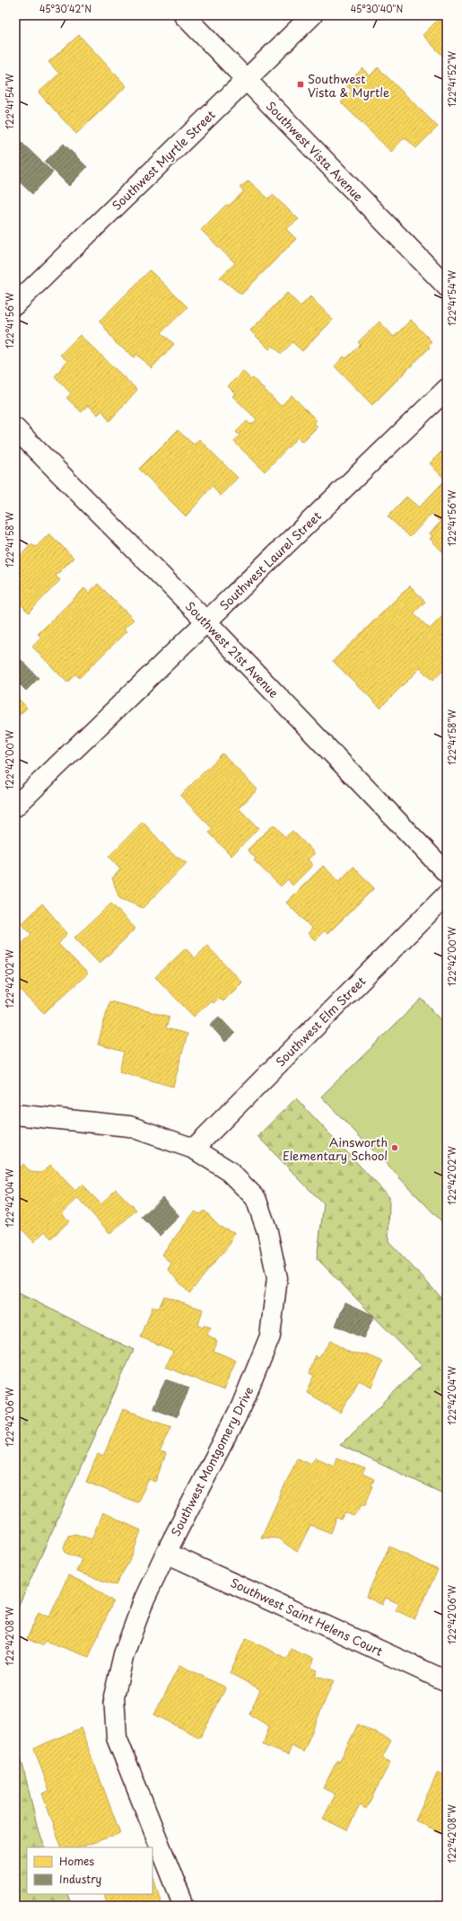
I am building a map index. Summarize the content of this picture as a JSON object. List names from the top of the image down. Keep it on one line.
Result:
{"streets":{"street":["Southwest Vista Avenue","Southwest Myrtle Street","Southwest Laurel Street","Southwest 21st Avenue","Southwest Elm Street","Southwest Montgomery Drive","Southwest Saint Helens Court"]},"crossings":[["Southwest Vista Avenue","Southwest Myrtle Street"],["Southwest Laurel Street","Southwest 21st Avenue"],["Southwest Elm Street","Southwest Montgomery Drive"],["Southwest Montgomery Drive","Southwest Saint Helens Court"]],"places":{"transit":["Southwest Vista & Myrtle"],"other":["Ainsworth Elementary School"]},"legend":["Homes","Industry"],"coordinates":["45°30'42\"N","45°30'40\"N","122°41'52\"W","122°41'54\"W","122°41'56\"W","122°41'58\"W","122°42'00\"W","122°42'02\"W","122°42'04\"W","122°42'06\"W","122°42'08\"W"]}
